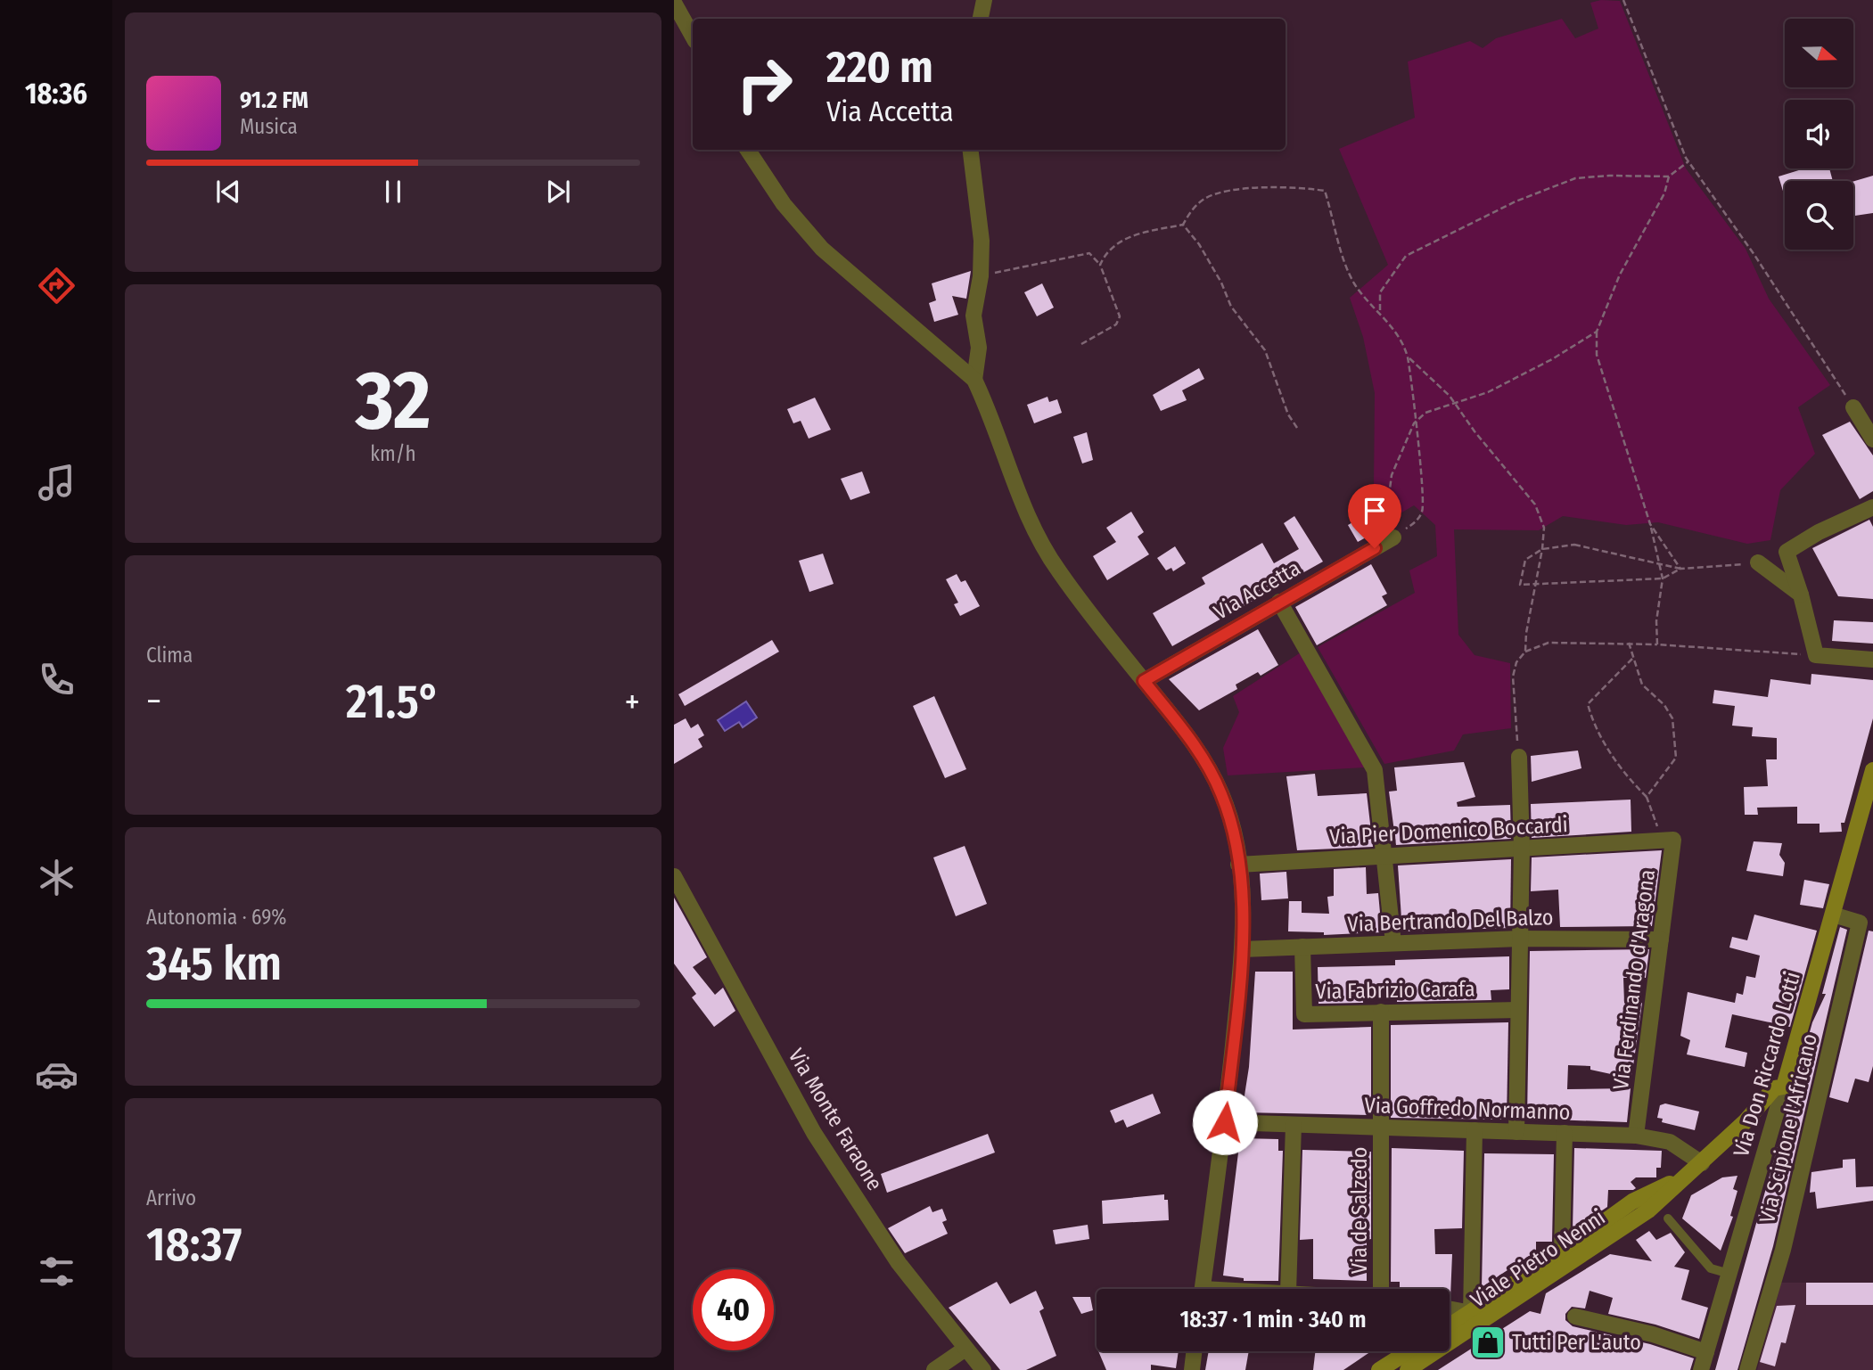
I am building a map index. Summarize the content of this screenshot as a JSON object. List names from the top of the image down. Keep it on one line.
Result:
{"streets":{"main road":["Via Don Riccardo Lotti","Viale Pietro Nenni"],"street":["Via Accetta","Via Pier Domenico Boccardi","Via Bertrando Del Balzo","Via Ferdinando d'Aragona","Via Fabrizio Carafa","Via Goffredo Normanno","Via Monte Faraone","Via Scipione l'Africano","Via de Salzedo"]},"crossings":[["Via Pier Domenico Boccardi","Via Ferdinando d'Aragona"],["Via Bertrando Del Balzo","Via Ferdinando d'Aragona"],["Via Bertrando Del Balzo","Via Fabrizio Carafa"],["Via Ferdinando d'Aragona","Via Goffredo Normanno"],["Via Fabrizio Carafa","Via de Salzedo"],["Via Don Riccardo Lotti","Via Scipione l'Africano"],["Via Don Riccardo Lotti","Viale Pietro Nenni"],["Via Goffredo Normanno","Via de Salzedo"],["Via Goffredo Normanno","Viale Pietro Nenni"]],"places":{"shop":["Tutti Per L'auto"]},"north":"right","page":{"tabs":"18:36","turn":["220 m","Via Accetta"],"song":["91.2 FM","Musica"],"tile":[["32","km/h"],"Clima",["Autonomia · 69%","345 km"],["Arrivo","18:37"]],"heat":["−","21.5°","+"],"limit":"40","trip":"18:37 · 1 min · 340 m"}}
